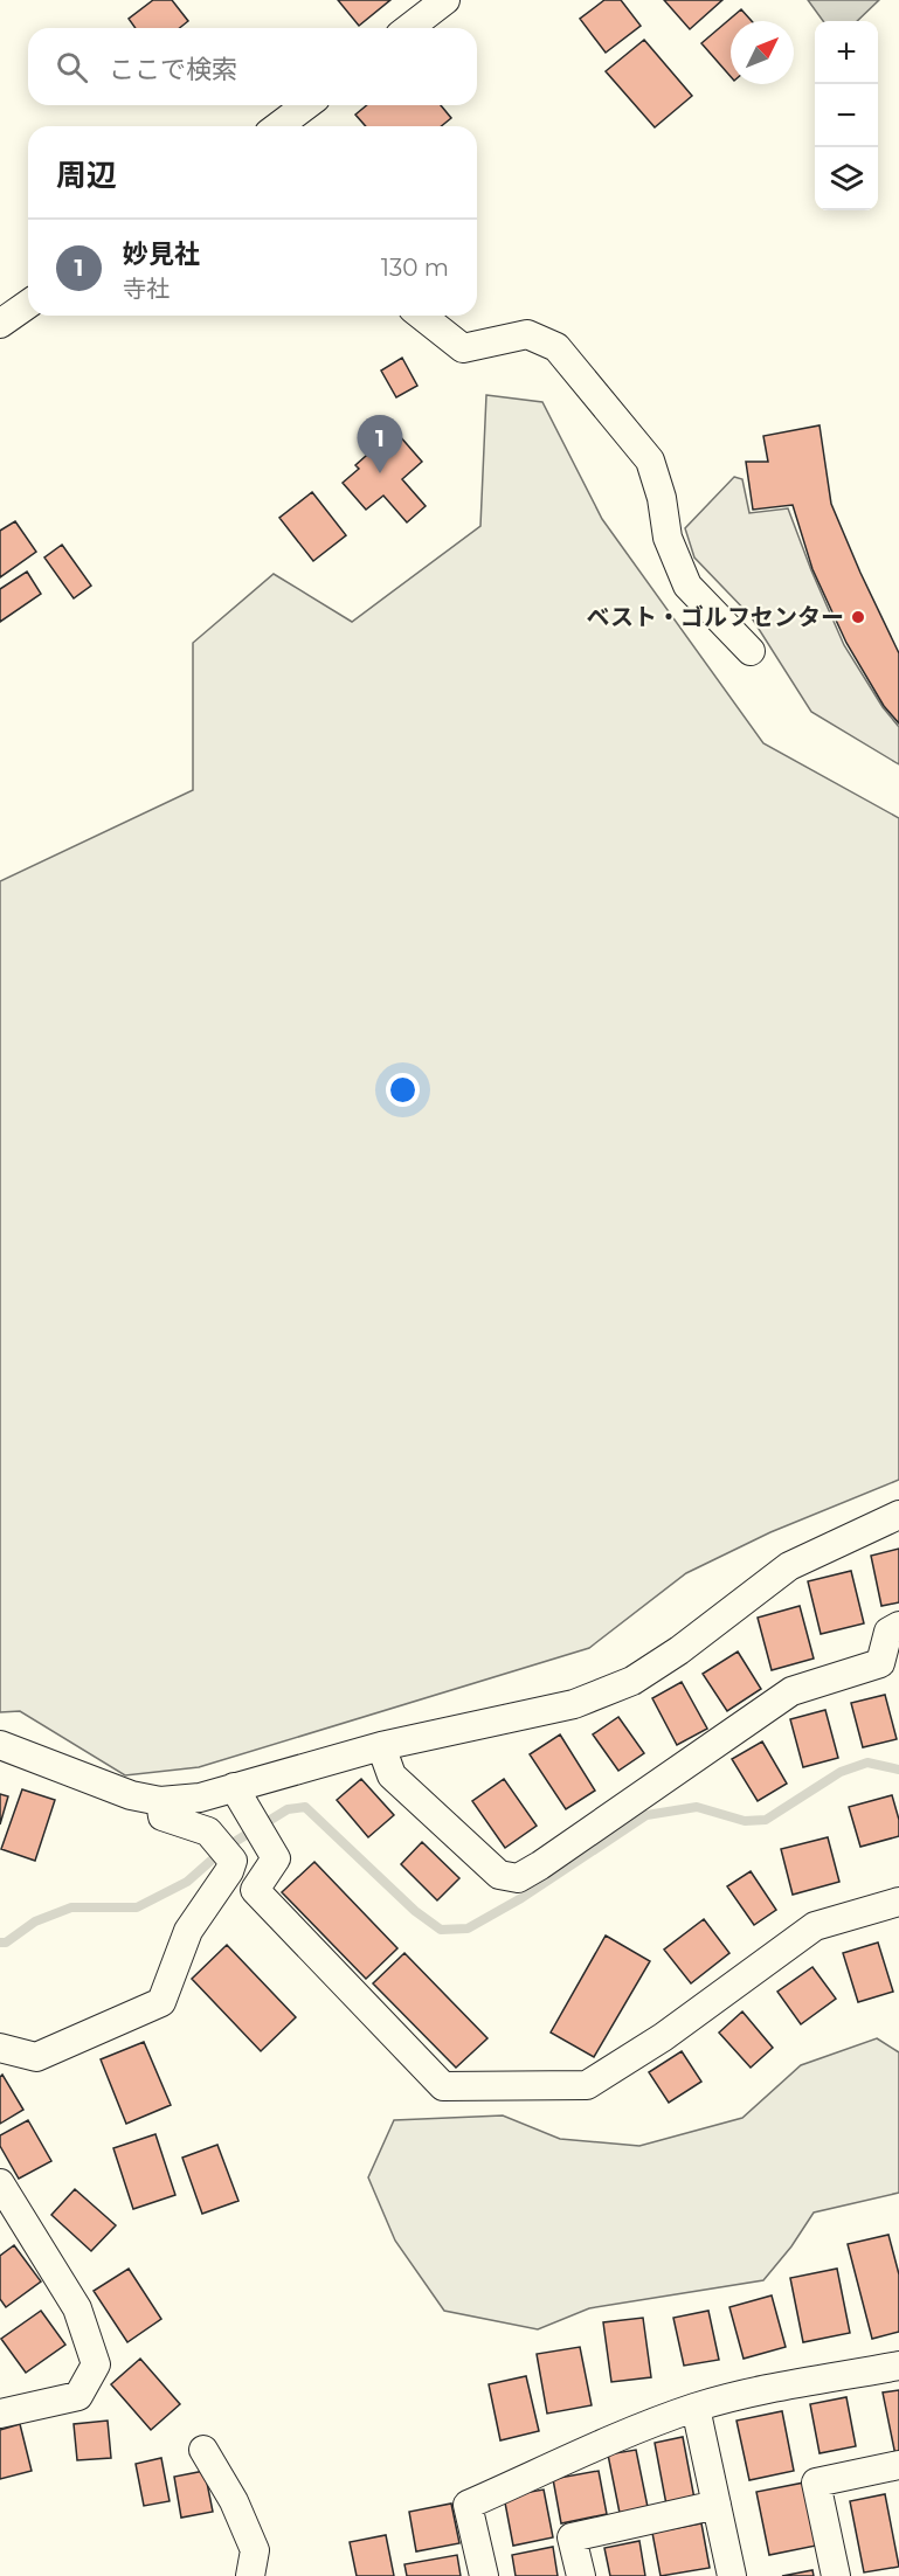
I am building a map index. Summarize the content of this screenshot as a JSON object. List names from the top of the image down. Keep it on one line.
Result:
{"places":["ベスト・ゴルフセンター"],"north":"top right","page":{"map_buttons":["+","−"],"search":"ここで検索","heading":"周辺","list":[{"mark":"1","name":"妙見社","note":"寺社","value":"130 m"}],"pins":"1"}}
